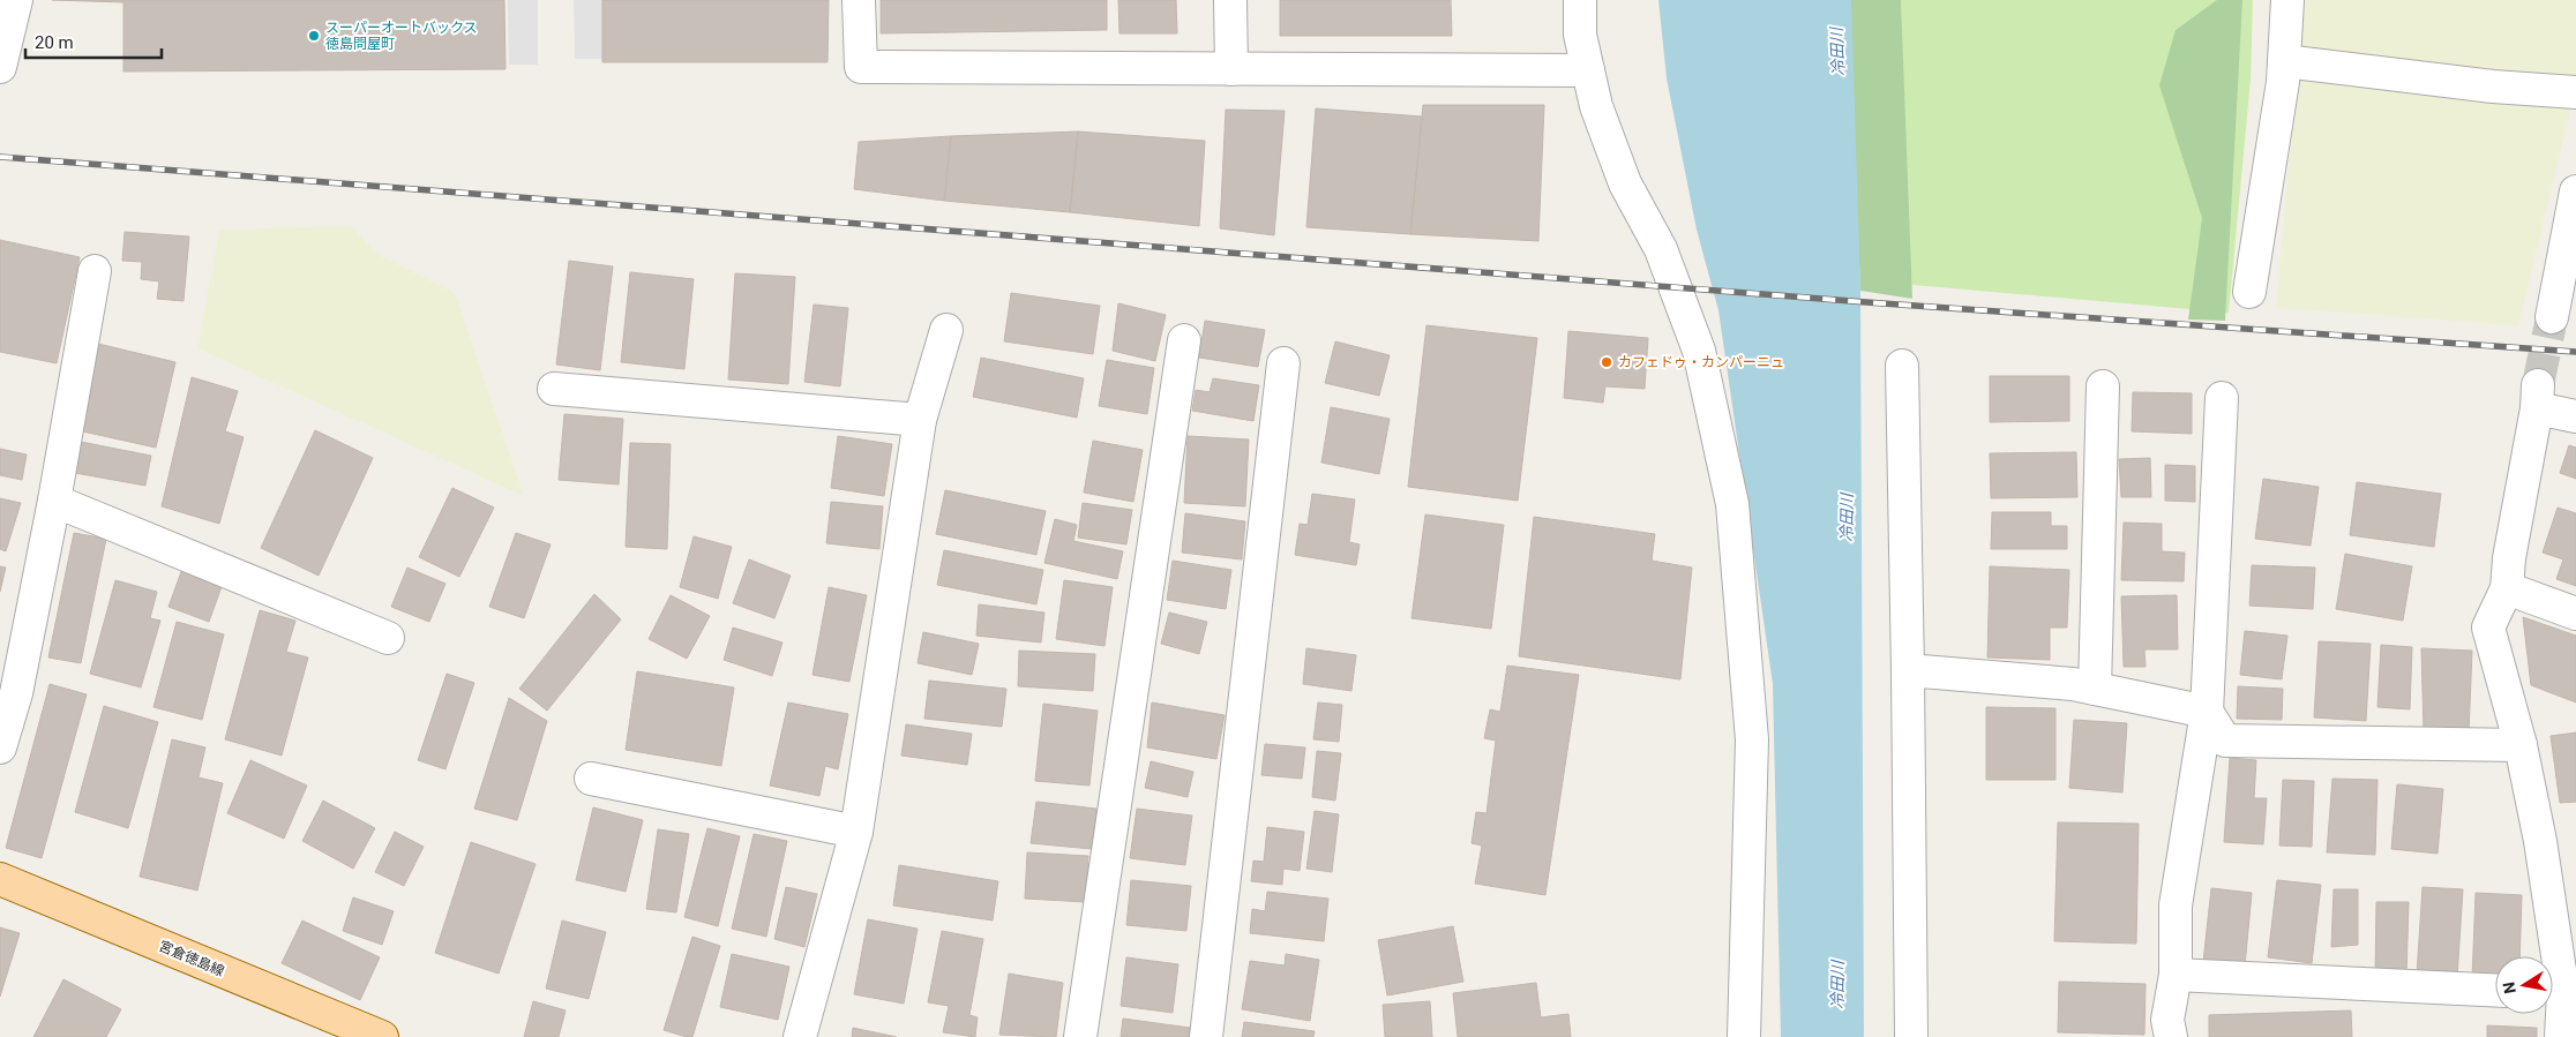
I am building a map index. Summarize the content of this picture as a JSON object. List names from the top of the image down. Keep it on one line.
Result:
{"streets":{"main road":["宮倉徳島線"]},"water":["冷田川"],"places":["スーパーオートバックス 徳島問屋町","カフェドゥ・カンパーニュ"],"scale_bar":"20 m","north":"left"}
